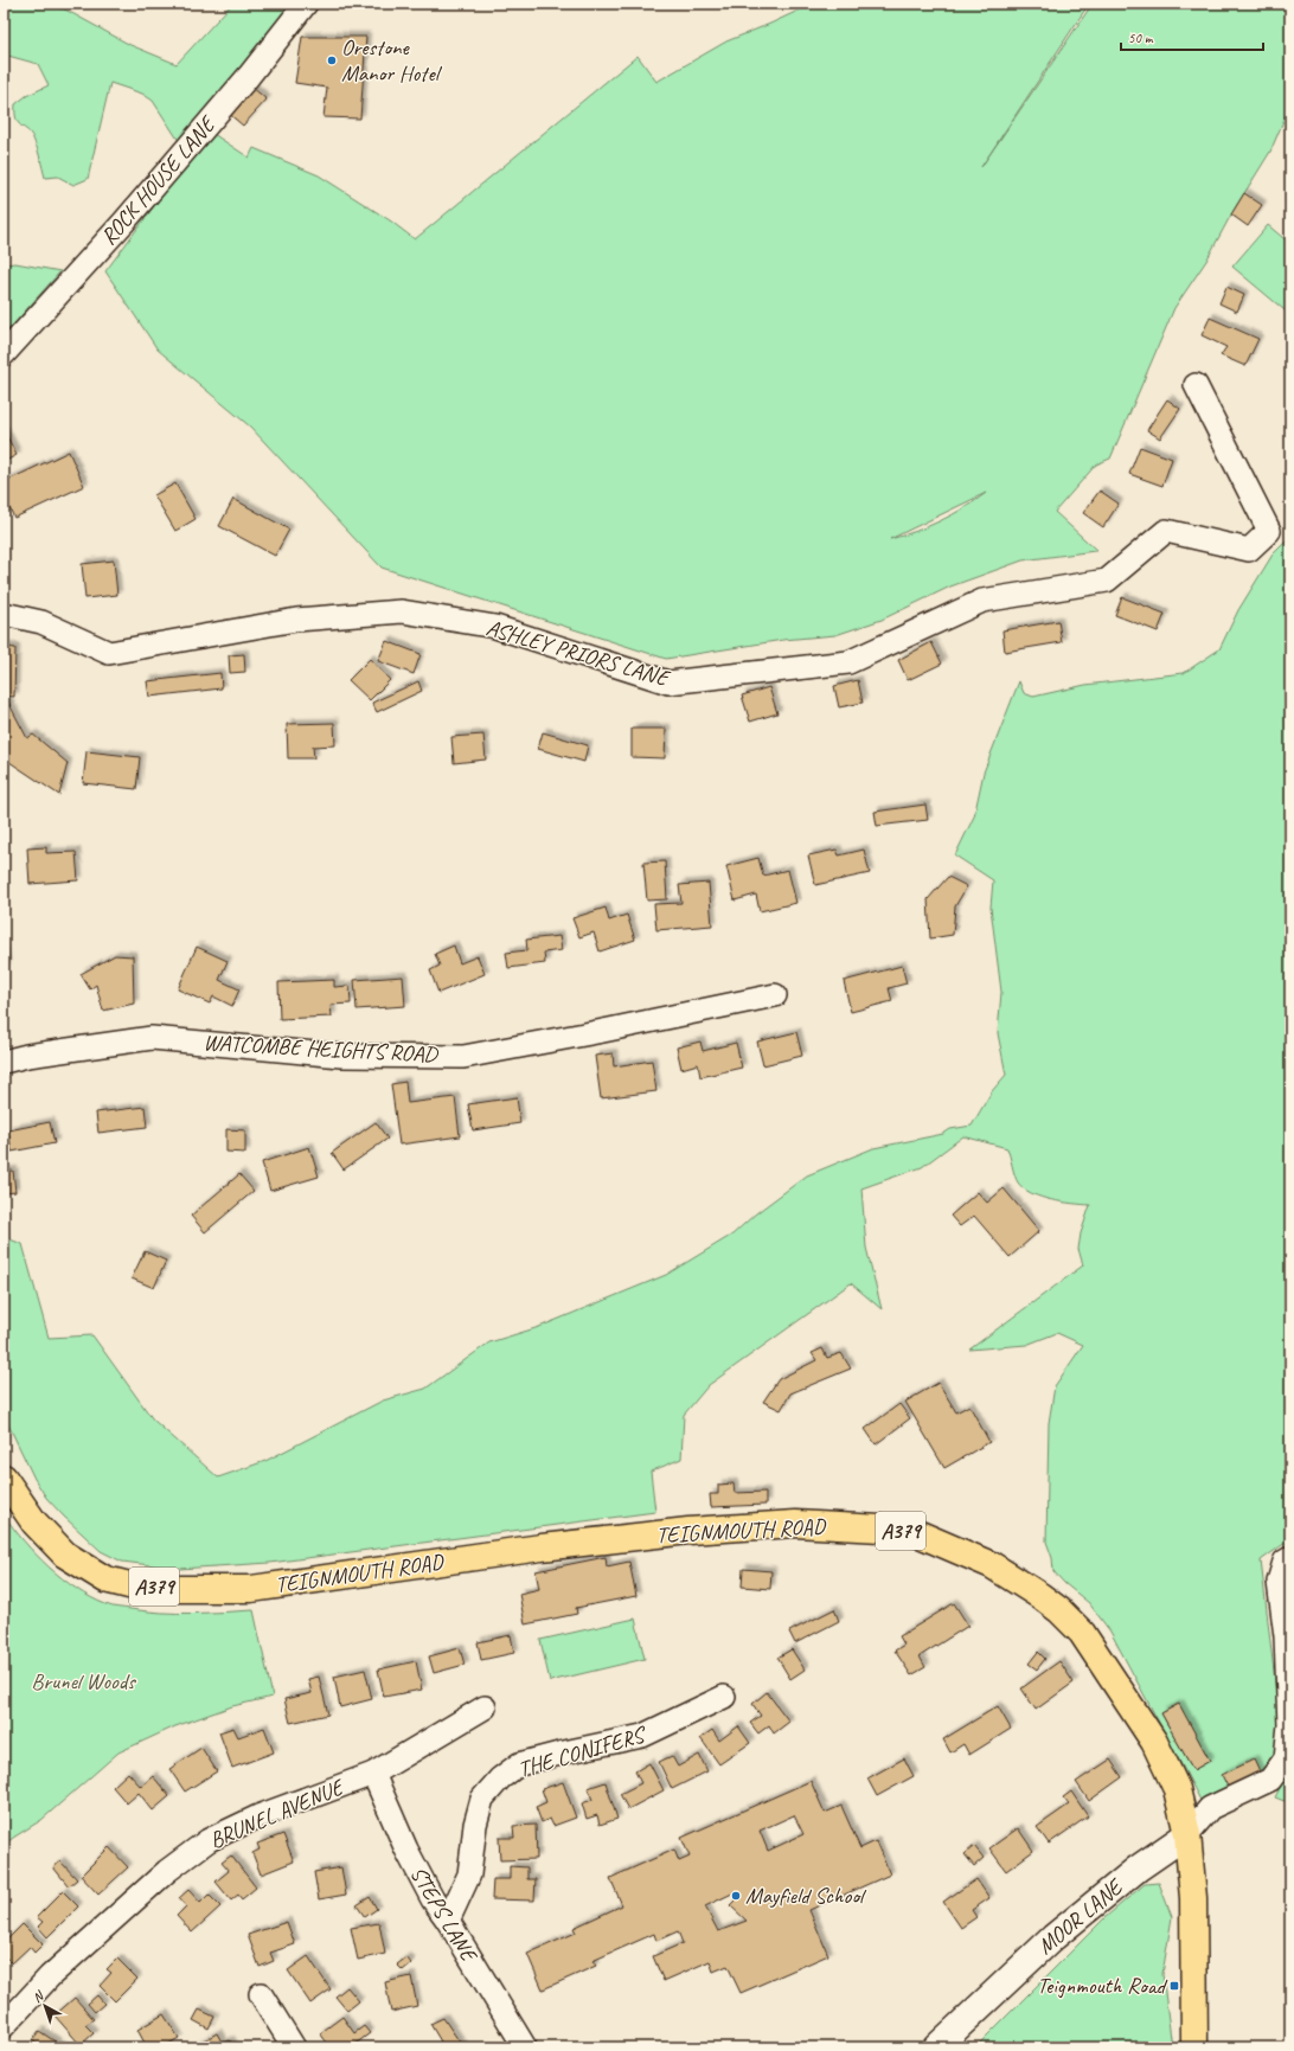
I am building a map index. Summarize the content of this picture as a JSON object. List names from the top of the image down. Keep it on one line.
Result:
{"streets":{"main road":["TEIGNMOUTH ROAD","A379"],"street":["ROCK HOUSE LANE","ASHLEY PRIORS LANE","WATCOMBE HEIGHTS ROAD","THE CONIFERS","BRUNEL AVENUE","STEPS LANE","MOOR LANE"]},"crossings":[["TEIGNMOUTH ROAD","MOOR LANE"],["THE CONIFERS","STEPS LANE"],["BRUNEL AVENUE","STEPS LANE"]],"parks":["Brunel Woods"],"places":{"other":["Orestone Manor Hotel","Mayfield School"],"transit":["Teignmouth Road"]},"scale_bar":"50 m","north":"top left"}
